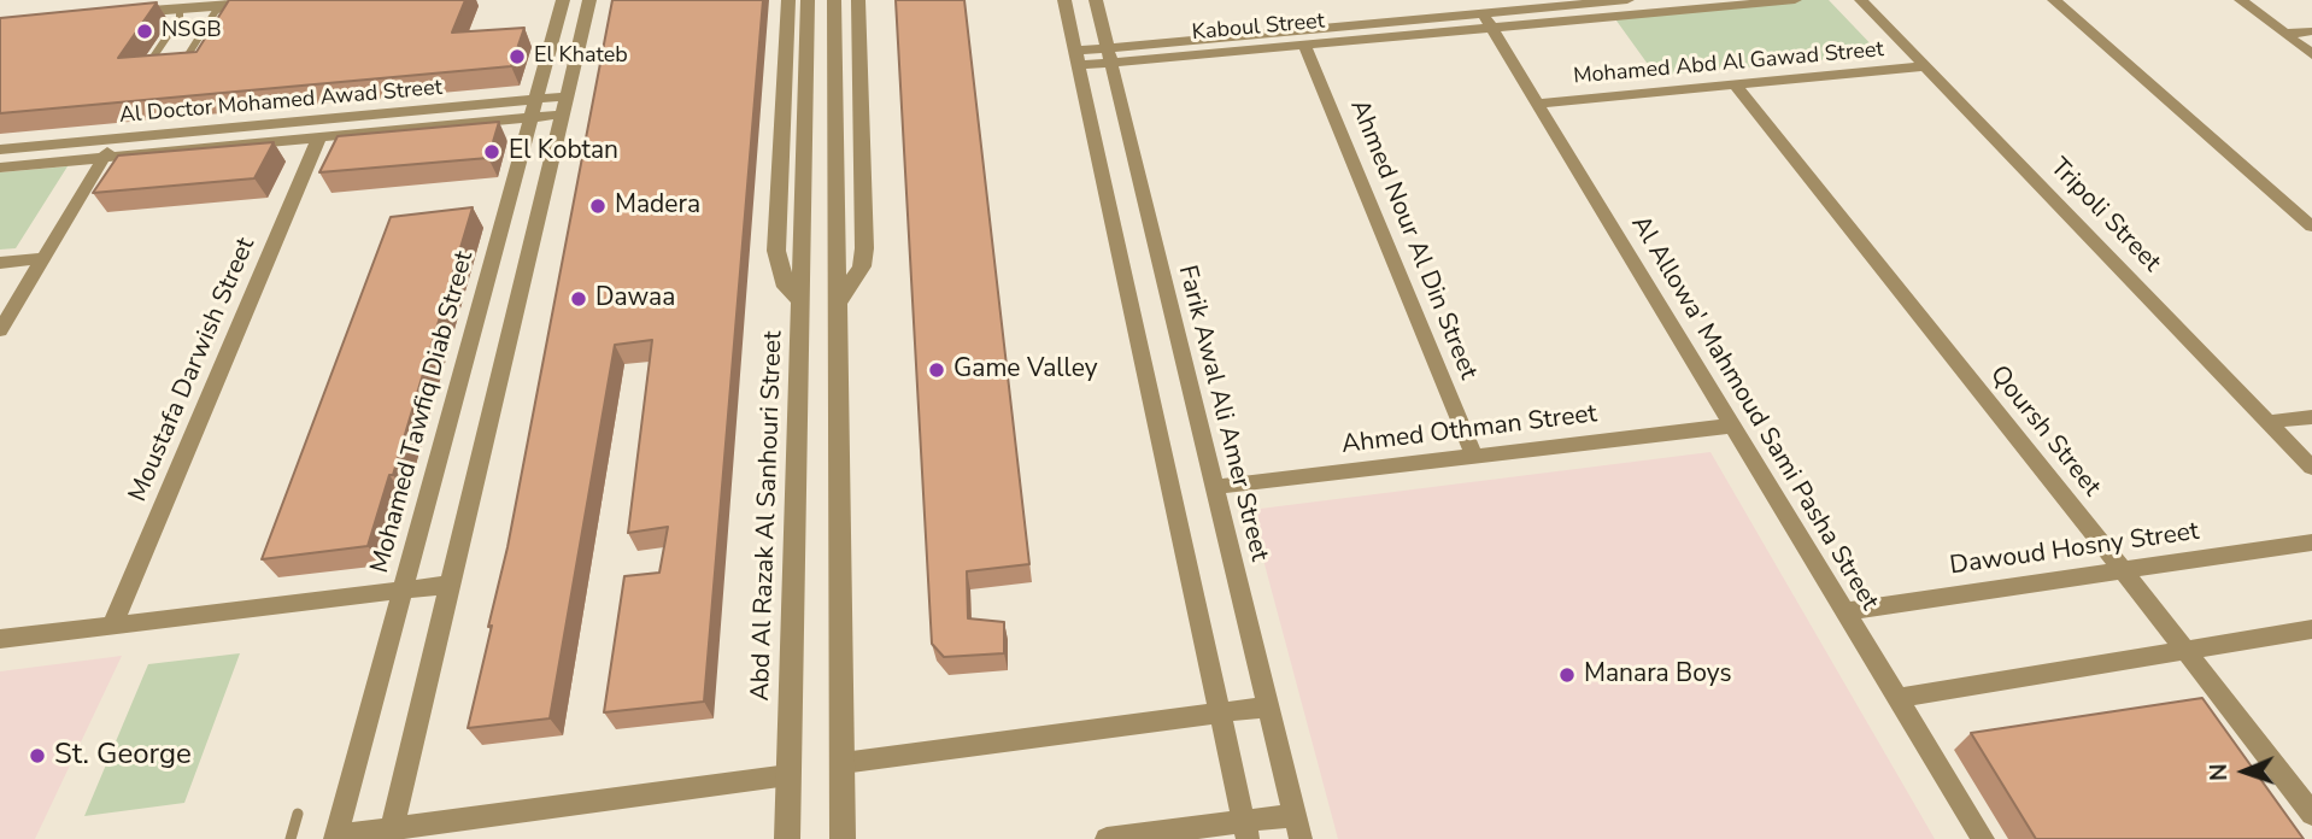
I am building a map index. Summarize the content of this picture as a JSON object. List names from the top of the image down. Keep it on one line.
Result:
{"streets":{"street":["Kaboul Street","Mohamed Abd Al Gawad Street","Al Doctor Mohamed Awad Street","Tripoli Street","Ahmed Nour Al Din Street","Moustafa Darwish Street","Mohamed Tawfiq Diab Street","Farik Awal Ali Amer Street","Al Allowa' Mahmoud Sami Pasha Street","Ahmed Othman Street","Qoursh Street","Abd Al Razak Al Sanhouri Street","Dawoud Hosny Street"]},"crossings":[["Kaboul Street","Ahmed Nour Al Din Street"],["Kaboul Street","Farik Awal Ali Amer Street"],["Kaboul Street","Al Allowa' Mahmoud Sami Pasha Street"],["Mohamed Abd Al Gawad Street","Tripoli Street"],["Mohamed Abd Al Gawad Street","Al Allowa' Mahmoud Sami Pasha Street"],["Mohamed Abd Al Gawad Street","Qoursh Street"],["Al Doctor Mohamed Awad Street","Moustafa Darwish Street"],["Al Doctor Mohamed Awad Street","Mohamed Tawfiq Diab Street"],["Ahmed Nour Al Din Street","Ahmed Othman Street"],["Farik Awal Ali Amer Street","Ahmed Othman Street"],["Al Allowa' Mahmoud Sami Pasha Street","Ahmed Othman Street"],["Al Allowa' Mahmoud Sami Pasha Street","Dawoud Hosny Street"],["Qoursh Street","Dawoud Hosny Street"]],"places":["NSGB","El Khateb","El Kobtan","Madera","Dawaa","Game Valley","Manara Boys","St. George"],"north":"left"}
